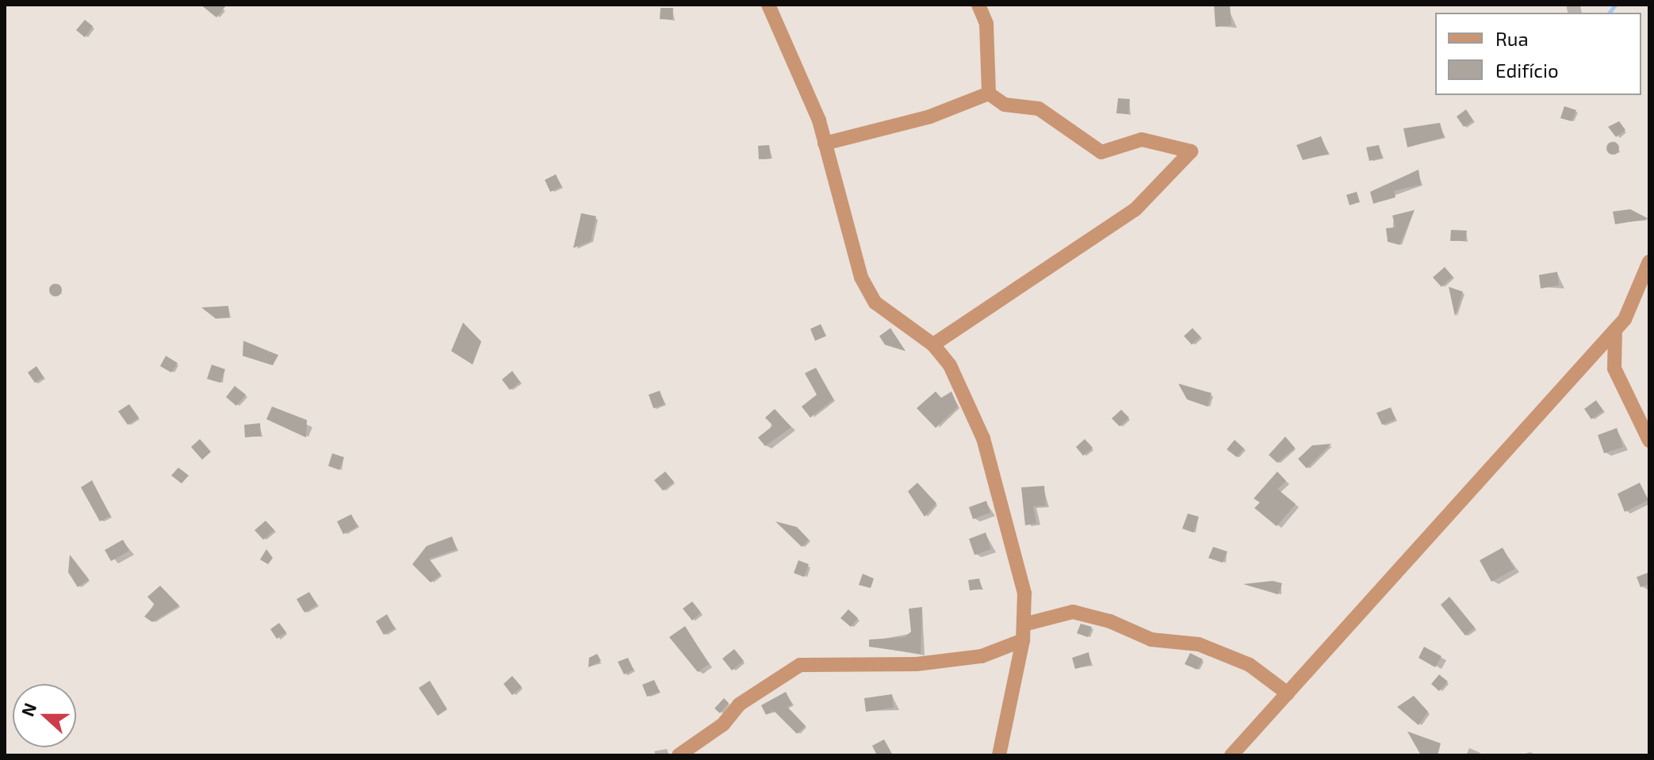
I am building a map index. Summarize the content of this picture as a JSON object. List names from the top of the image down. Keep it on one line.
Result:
{"legend":["Rua","Edifício"],"north":"left"}
